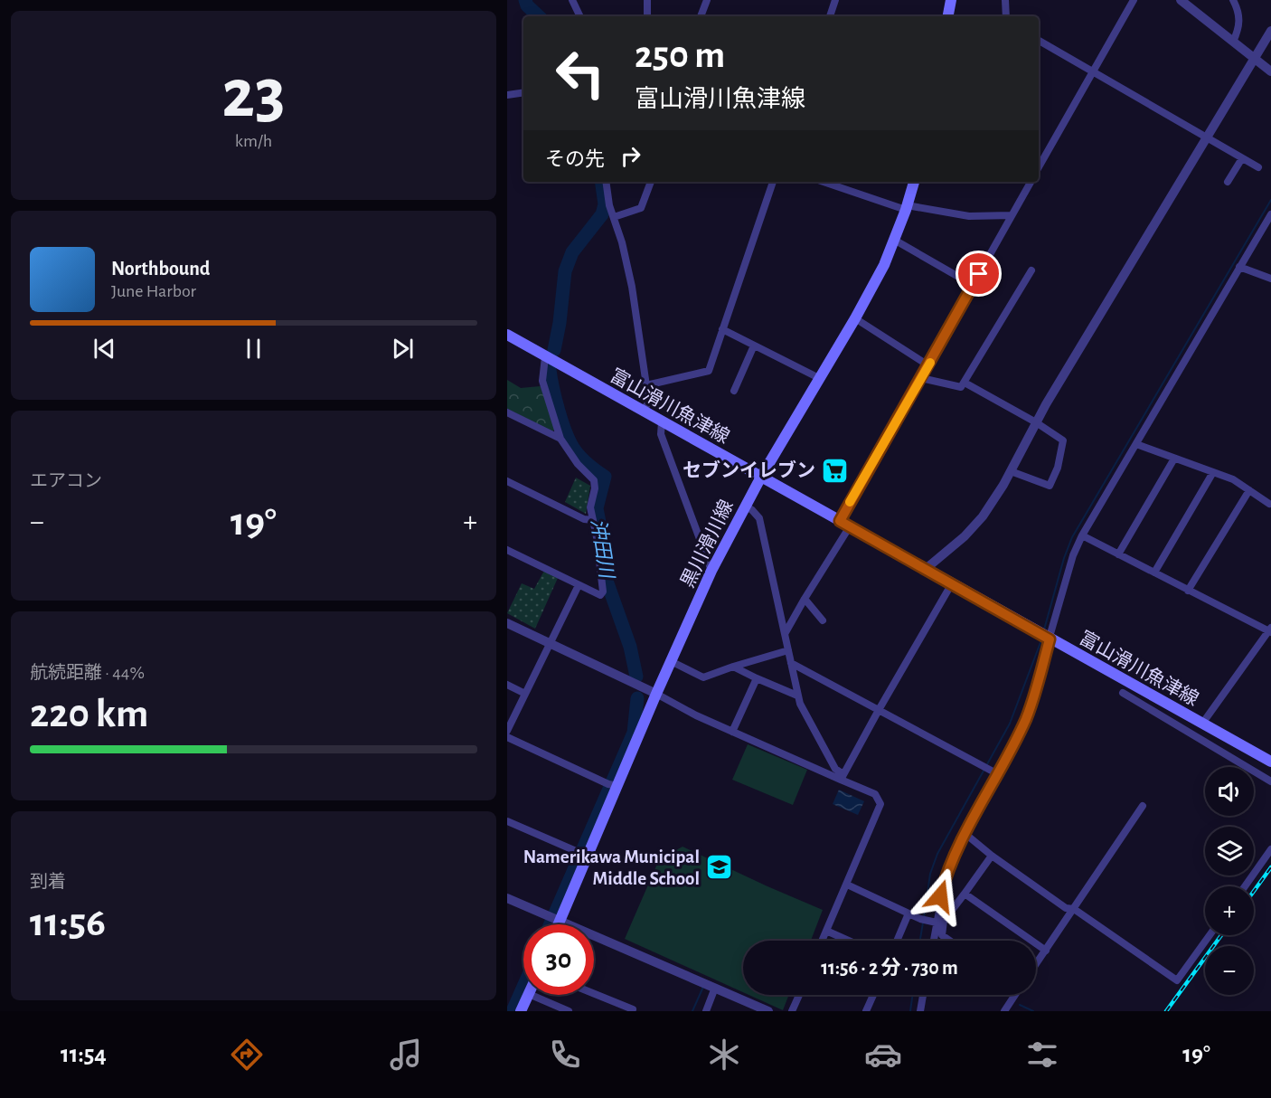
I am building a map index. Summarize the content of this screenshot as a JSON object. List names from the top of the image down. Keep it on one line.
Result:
{"streets":{"main road":["富山滑川魚津線","黒川滑川線"]},"crossings":[["富山滑川魚津線","黒川滑川線"]],"water":["沖田川"],"places":{"supermarket":["セブンイレブン"],"school or university":["Namerikawa Municipal Middle School"]},"page":{"tile":[["23","km/h"],"エアコン",["航続距離 · 44%","220 km"],["到着","11:56"]],"turn":["250 m","富山滑川魚津線"],"then":"その先","song":["Northbound","June Harbor"],"heat":["−","19°","+"],"map_buttons":["+","−"],"limit":"30","trip":"11:56 · 2 分 · 730 m","tabs":["11:54","19°"]}}
